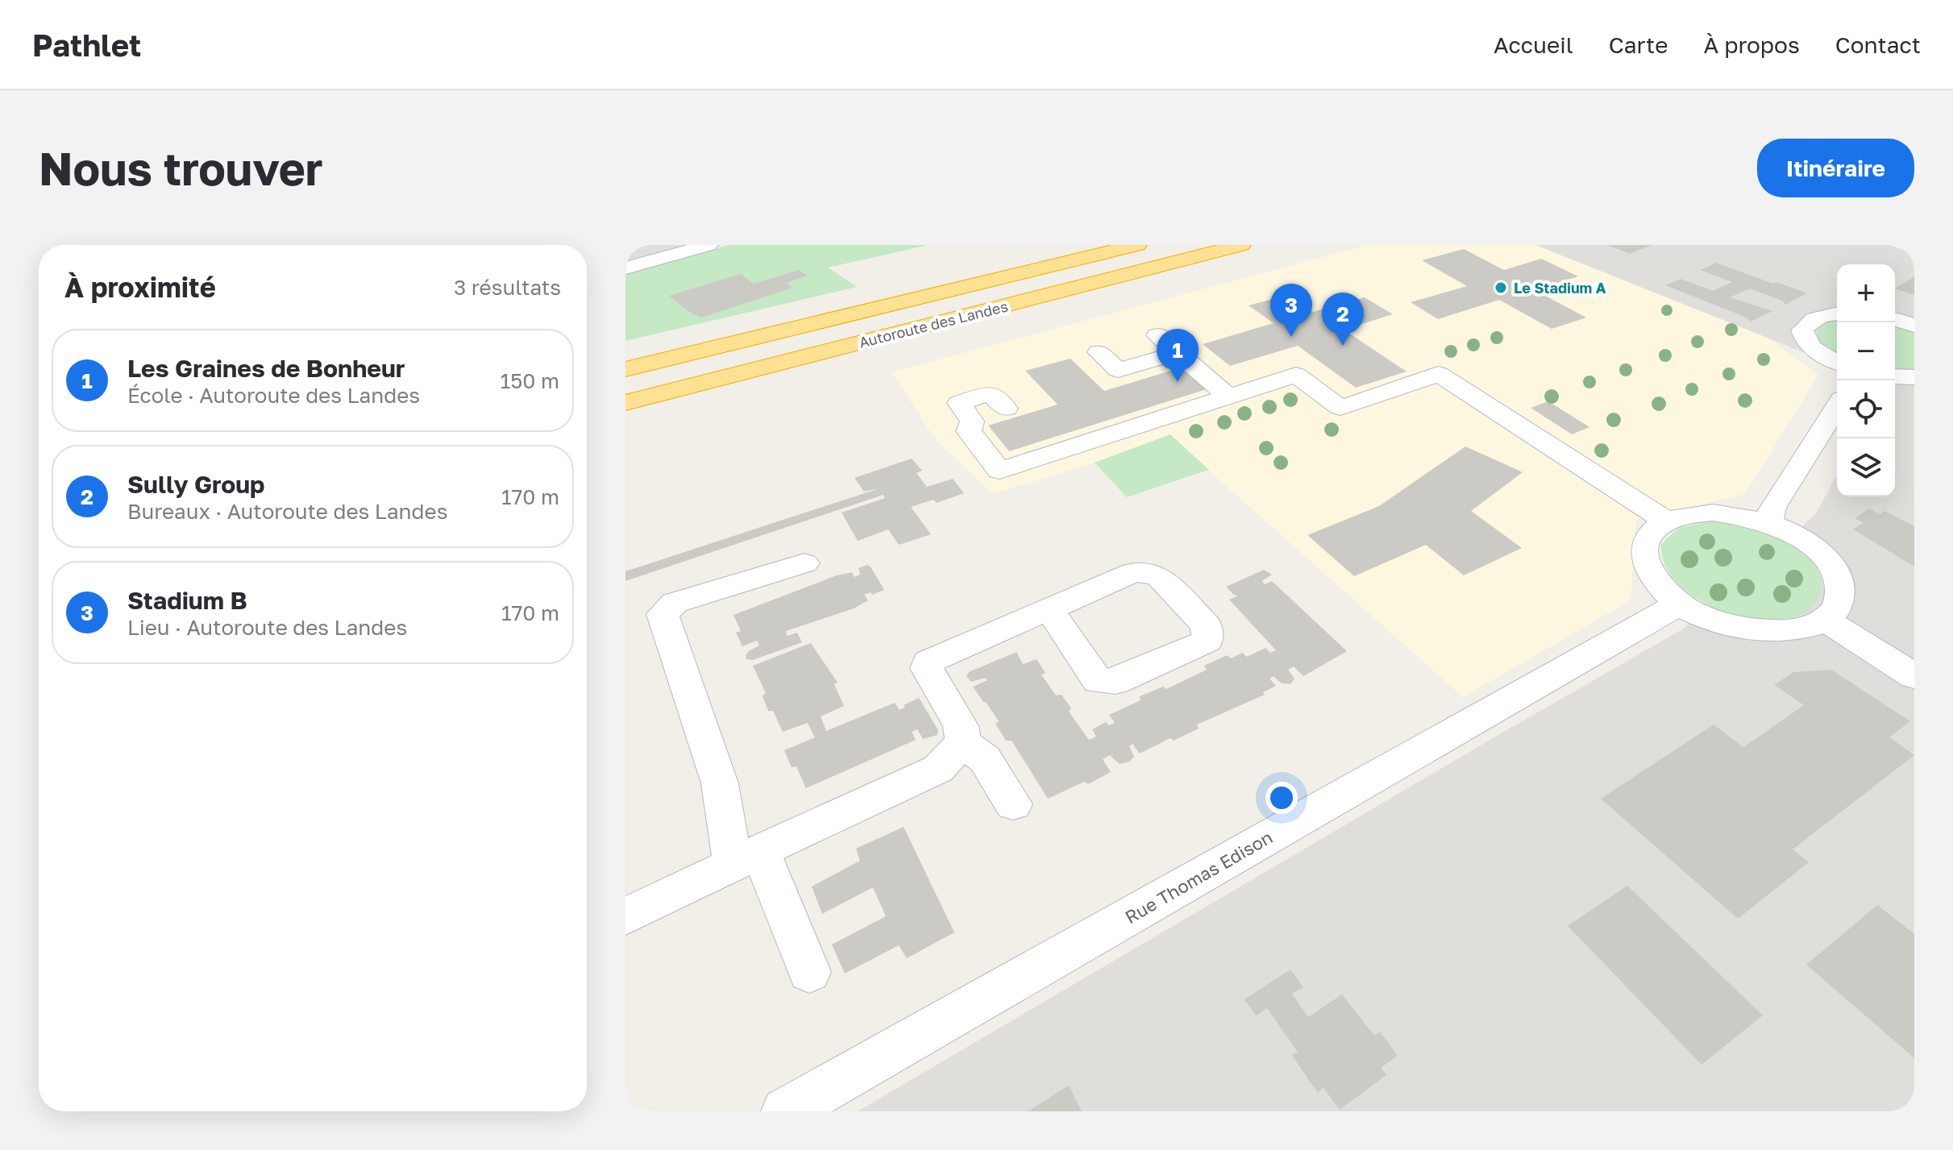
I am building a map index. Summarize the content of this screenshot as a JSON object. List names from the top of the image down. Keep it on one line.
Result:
{"streets":{"highway":["Autoroute des Landes"],"street":["Rue Thomas Edison"]},"places":["Le Stadium A"],"page":{"header":"Pathlet","nav":["Accueil","Carte","À propos","Contact"],"buttons":"Itinéraire","title":"Nous trouver","heading":["À proximité","3 résultats"],"map_buttons":["+","−"],"pins":["3","2","1"],"list":[{"mark":"1","name":"Les Graines de Bonheur","note":"École · Autoroute des Landes","value":"150 m"},{"mark":"2","name":"Sully Group","note":"Bureaux · Autoroute des Landes","value":"170 m"},{"mark":"3","name":"Stadium B","note":"Lieu · Autoroute des Landes","value":"170 m"}]}}
